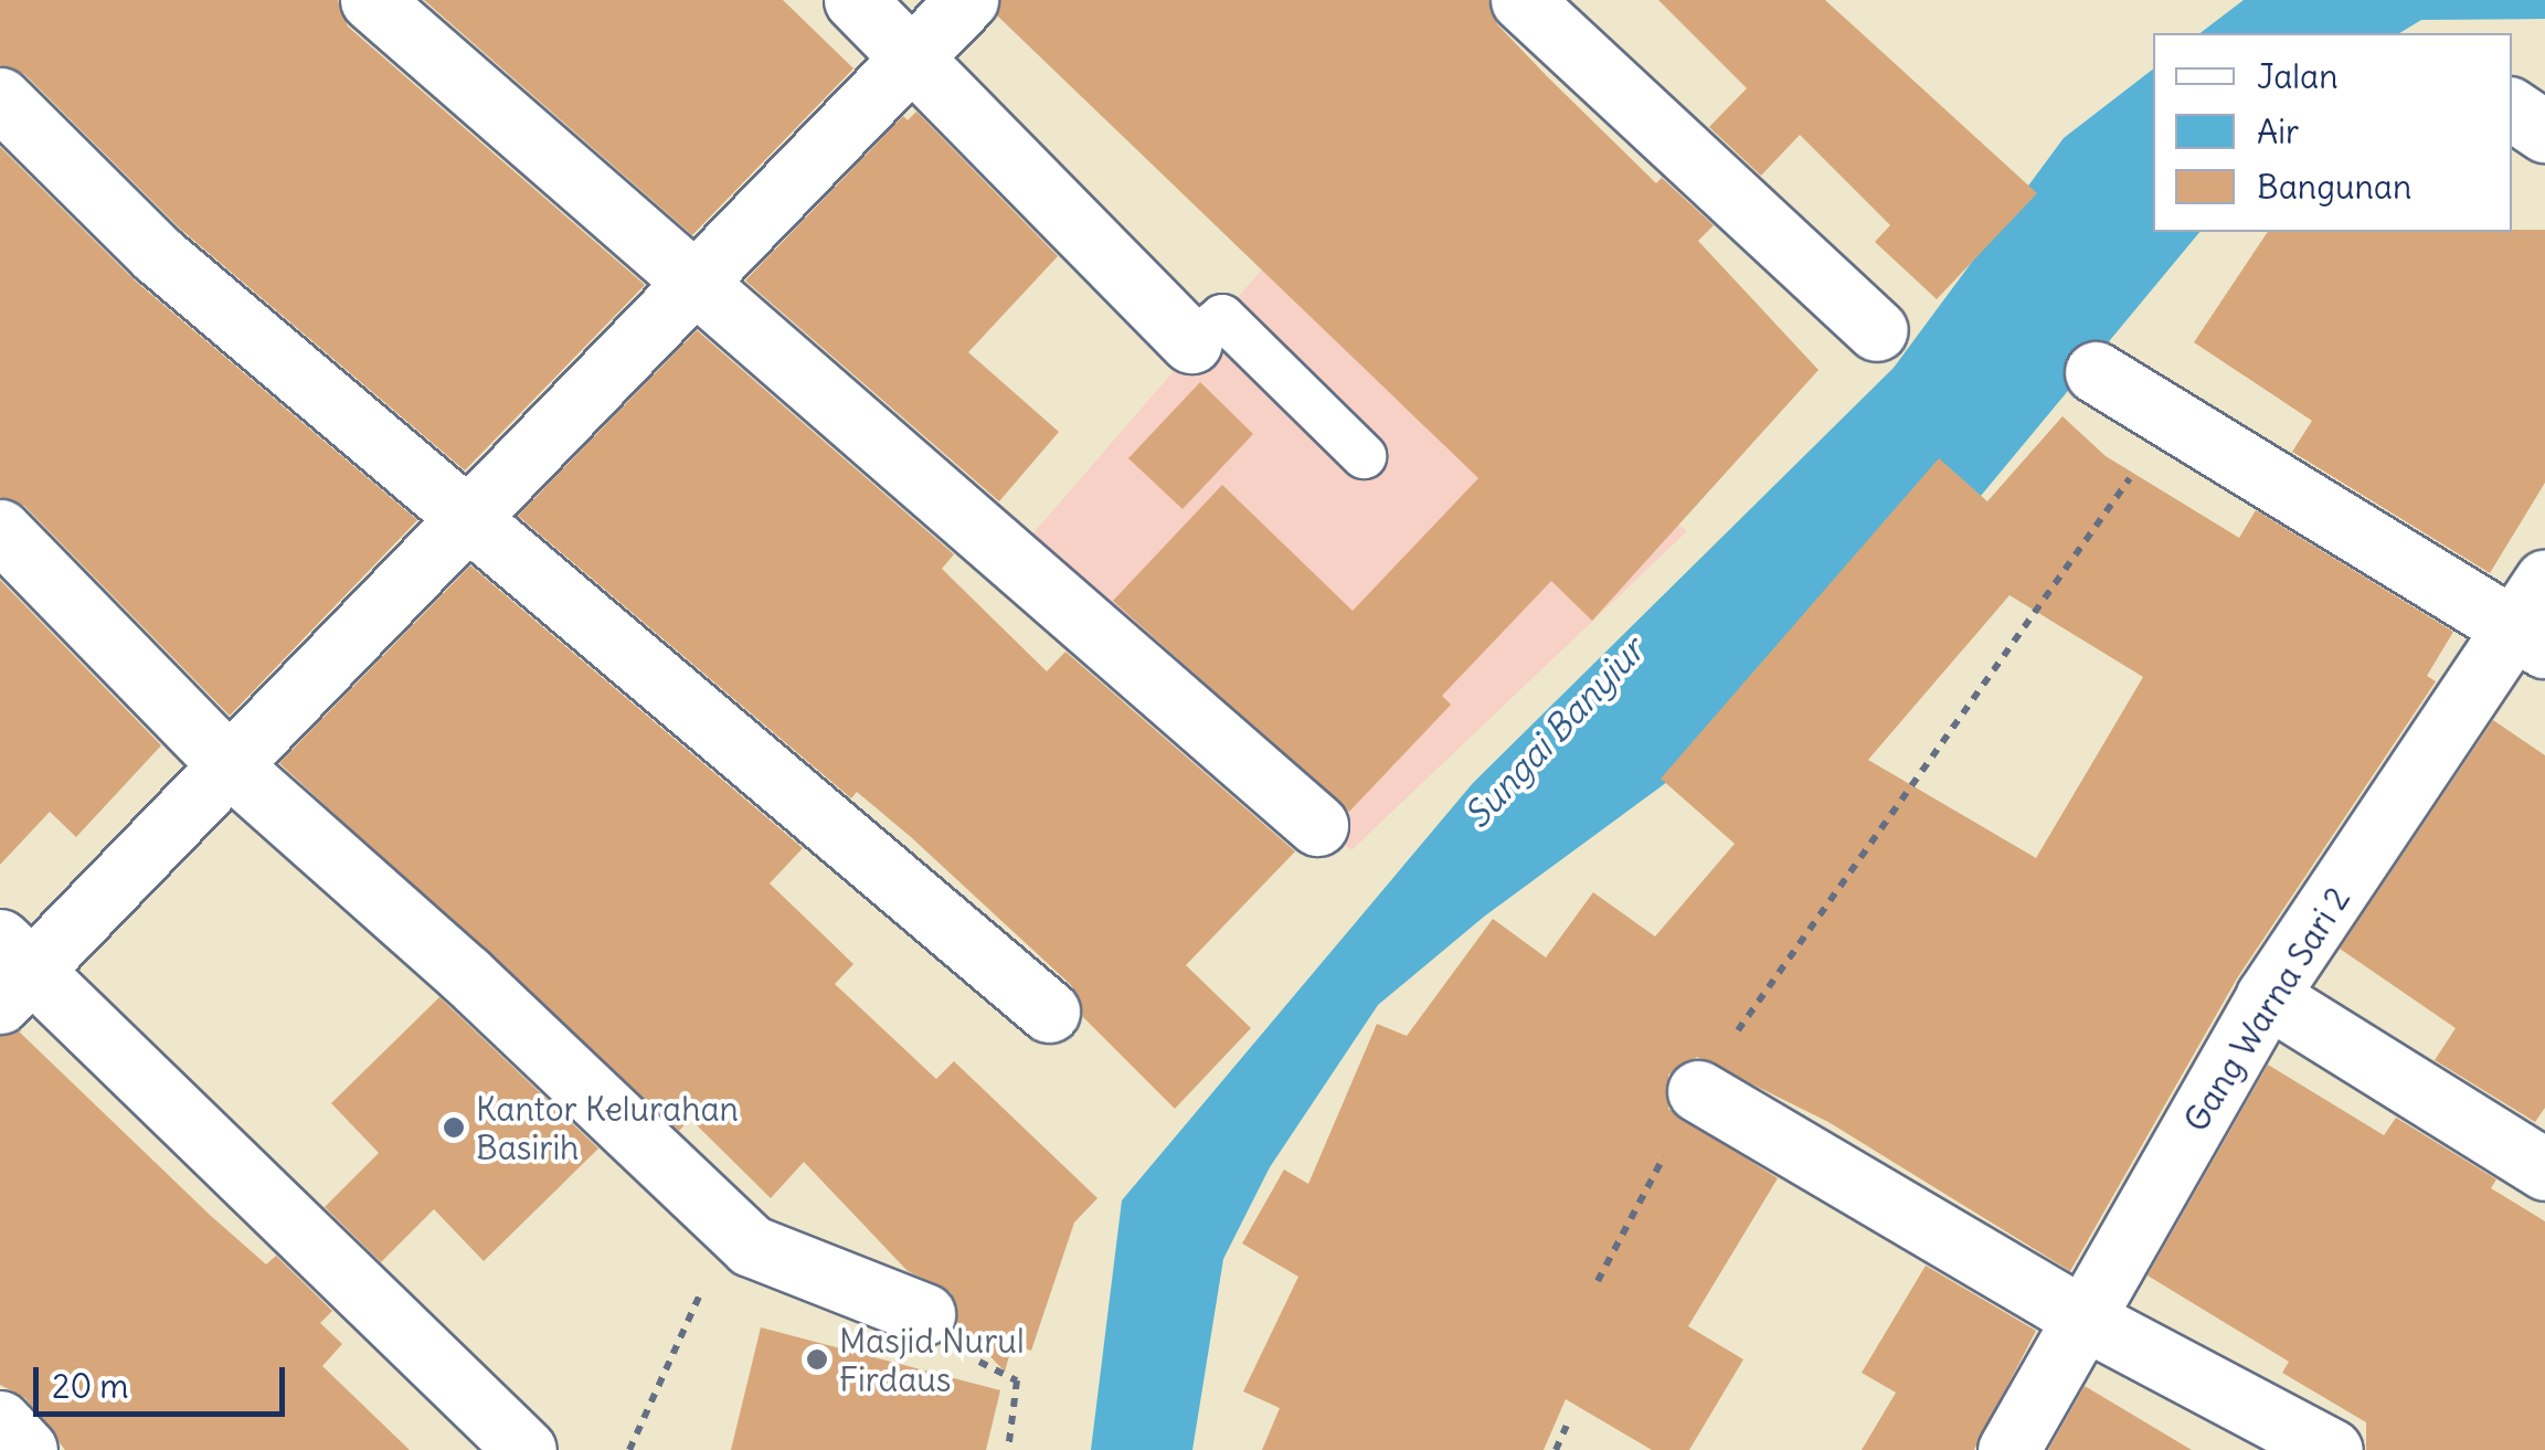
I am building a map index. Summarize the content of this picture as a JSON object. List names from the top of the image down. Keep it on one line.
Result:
{"streets":{"street":["Gang Warna Sari 2"]},"water":["Sungai Banyiur"],"places":["Kantor Kelurahan Basirih","Masjid Nurul Firdaus"],"legend":["Jalan","Air","Bangunan"],"scale_bar":"20 m"}
